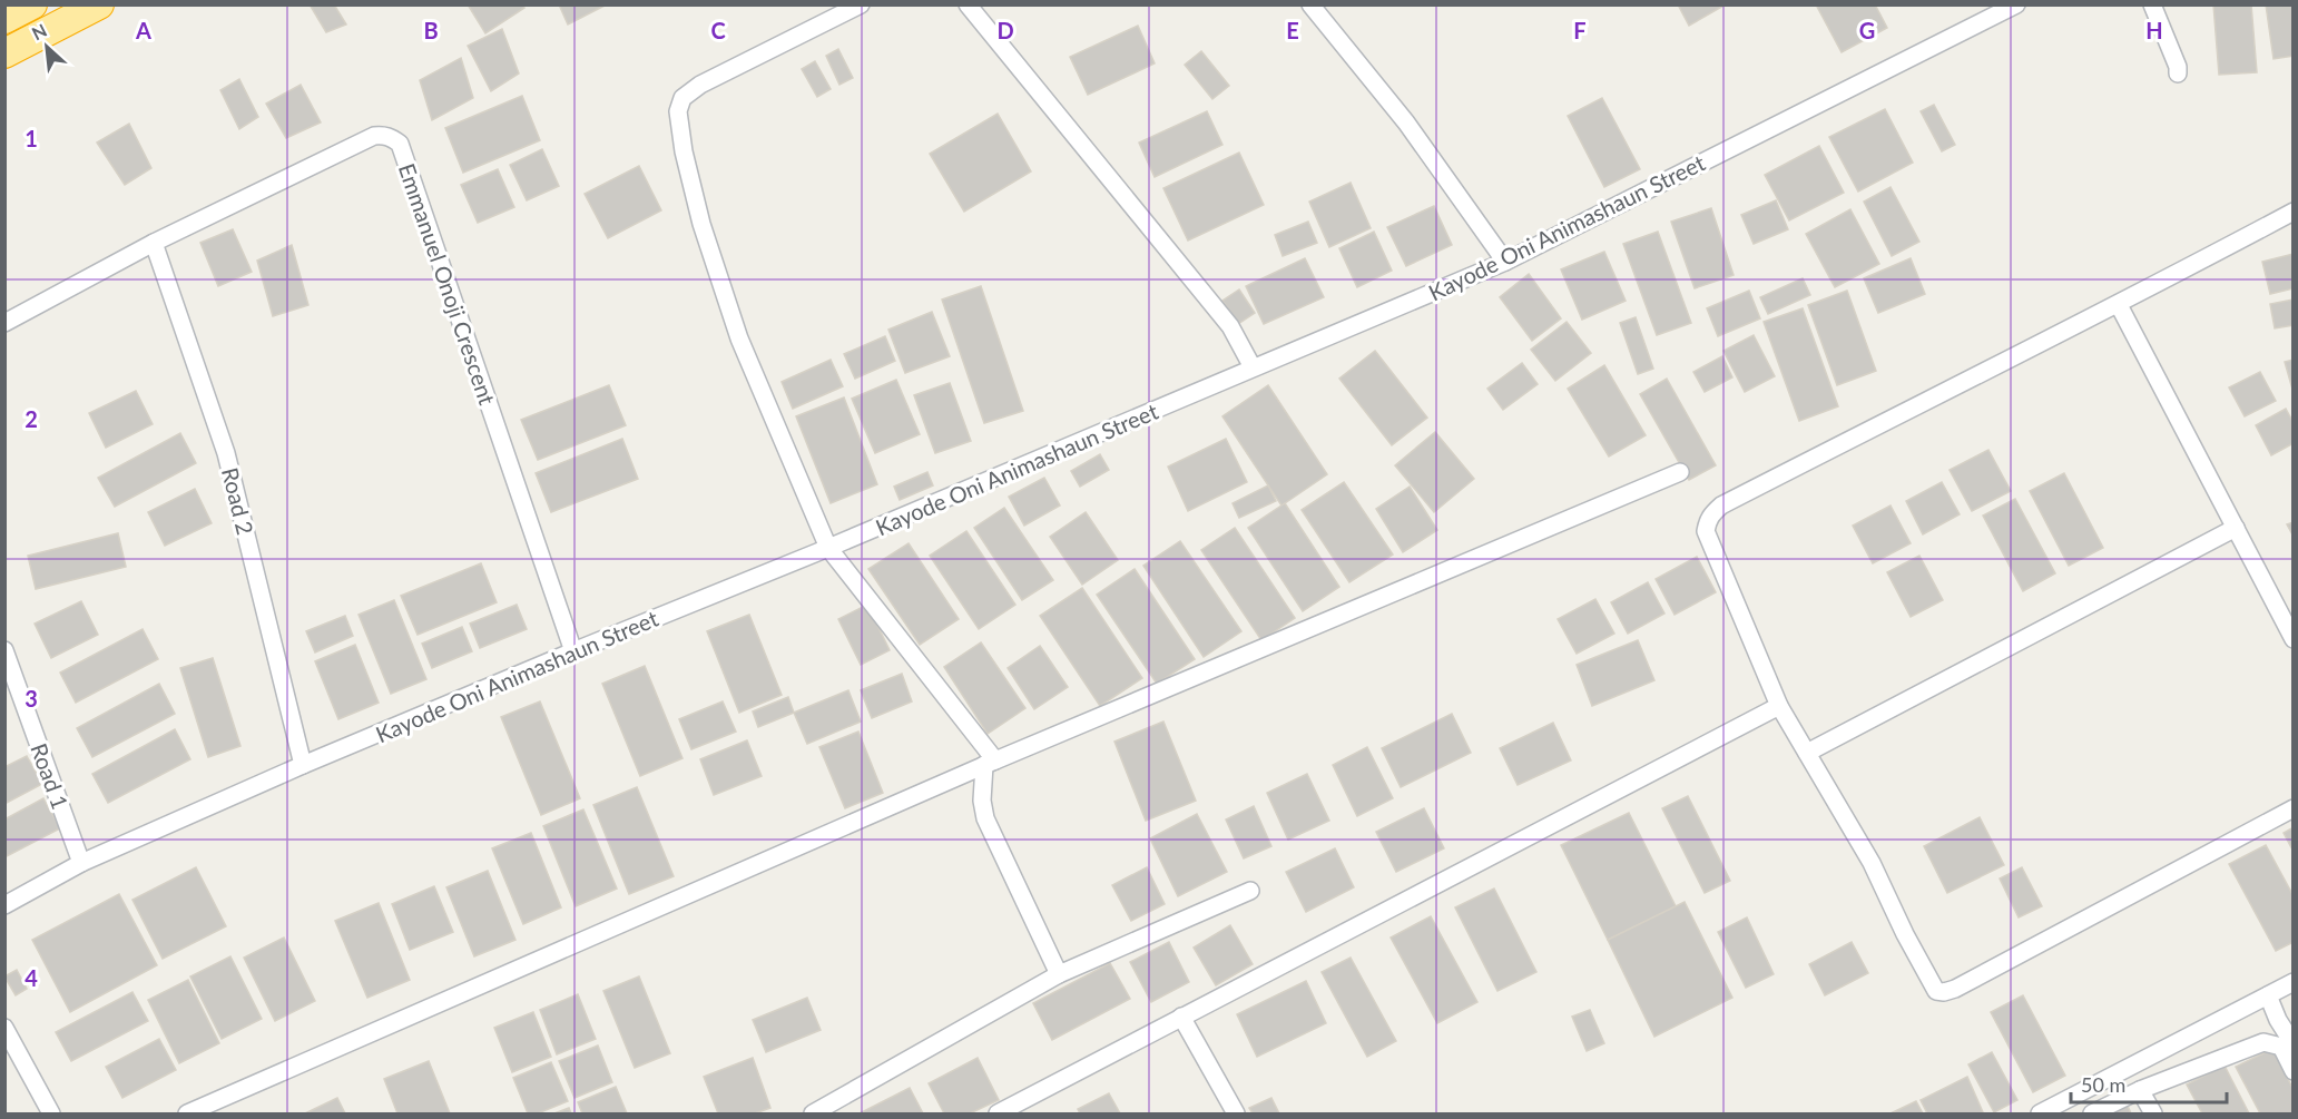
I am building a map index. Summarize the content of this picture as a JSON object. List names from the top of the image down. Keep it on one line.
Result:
{"streets":{"street":["Kayode Oni Animashaun Street","Emmanuel Onoji Crescent","Road 2","Road 1"]},"crossings":[["Kayode Oni Animashaun Street","Emmanuel Onoji Crescent"],["Kayode Oni Animashaun Street","Road 2"],["Kayode Oni Animashaun Street","Road 1"],["Emmanuel Onoji Crescent","Road 2"]],"scale_bar":"50 m","north":"top left","grid":{"columns":["A","B","C","D","E","F","G","H"],"rows":["1","2","3","4"]}}
